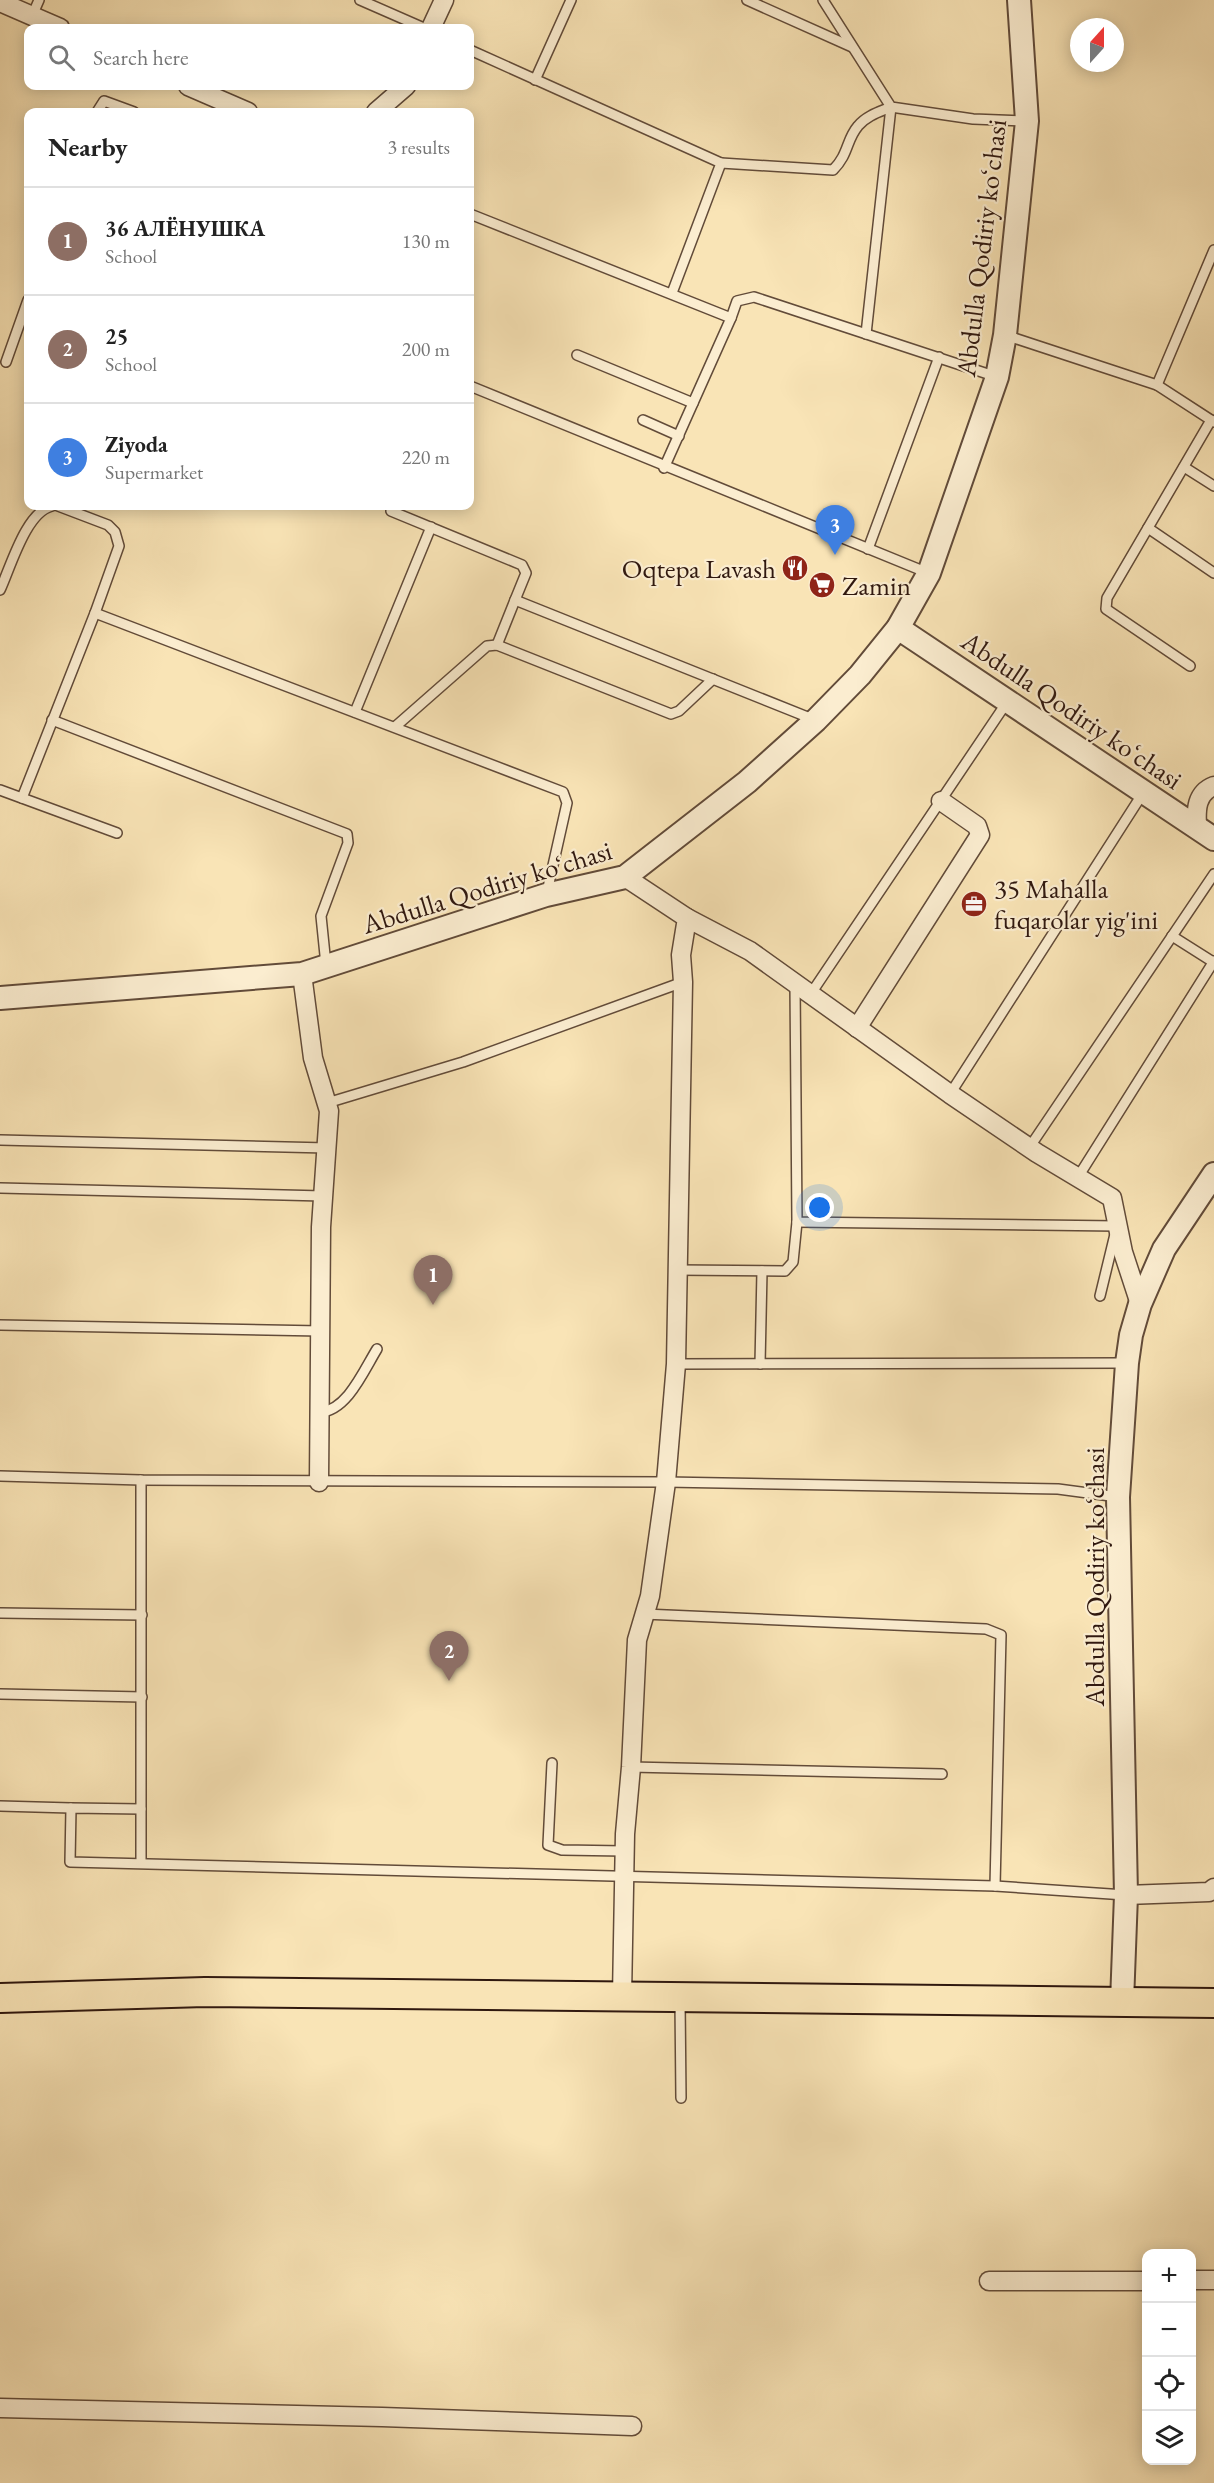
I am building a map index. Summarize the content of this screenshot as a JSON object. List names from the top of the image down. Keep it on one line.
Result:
{"streets":{"street":["Abdulla Qodiriy koʻchasi"]},"places":{"restaurant":["Oqtepa Lavash"],"supermarket":["Zamin"],"office":["35 Mahalla fuqarolar yig'ini"]},"north":"top","page":{"search":"Search here","heading":["Nearby","3 results"],"list":[{"mark":"1","name":"36 АЛЁНУШКА","note":"School","value":"130 m"},{"mark":"2","name":"25","note":"School","value":"200 m"},{"mark":"3","name":"Ziyoda","note":"Supermarket","value":"220 m"}],"pins":["3","1","2"],"map_buttons":["+","−"]}}
